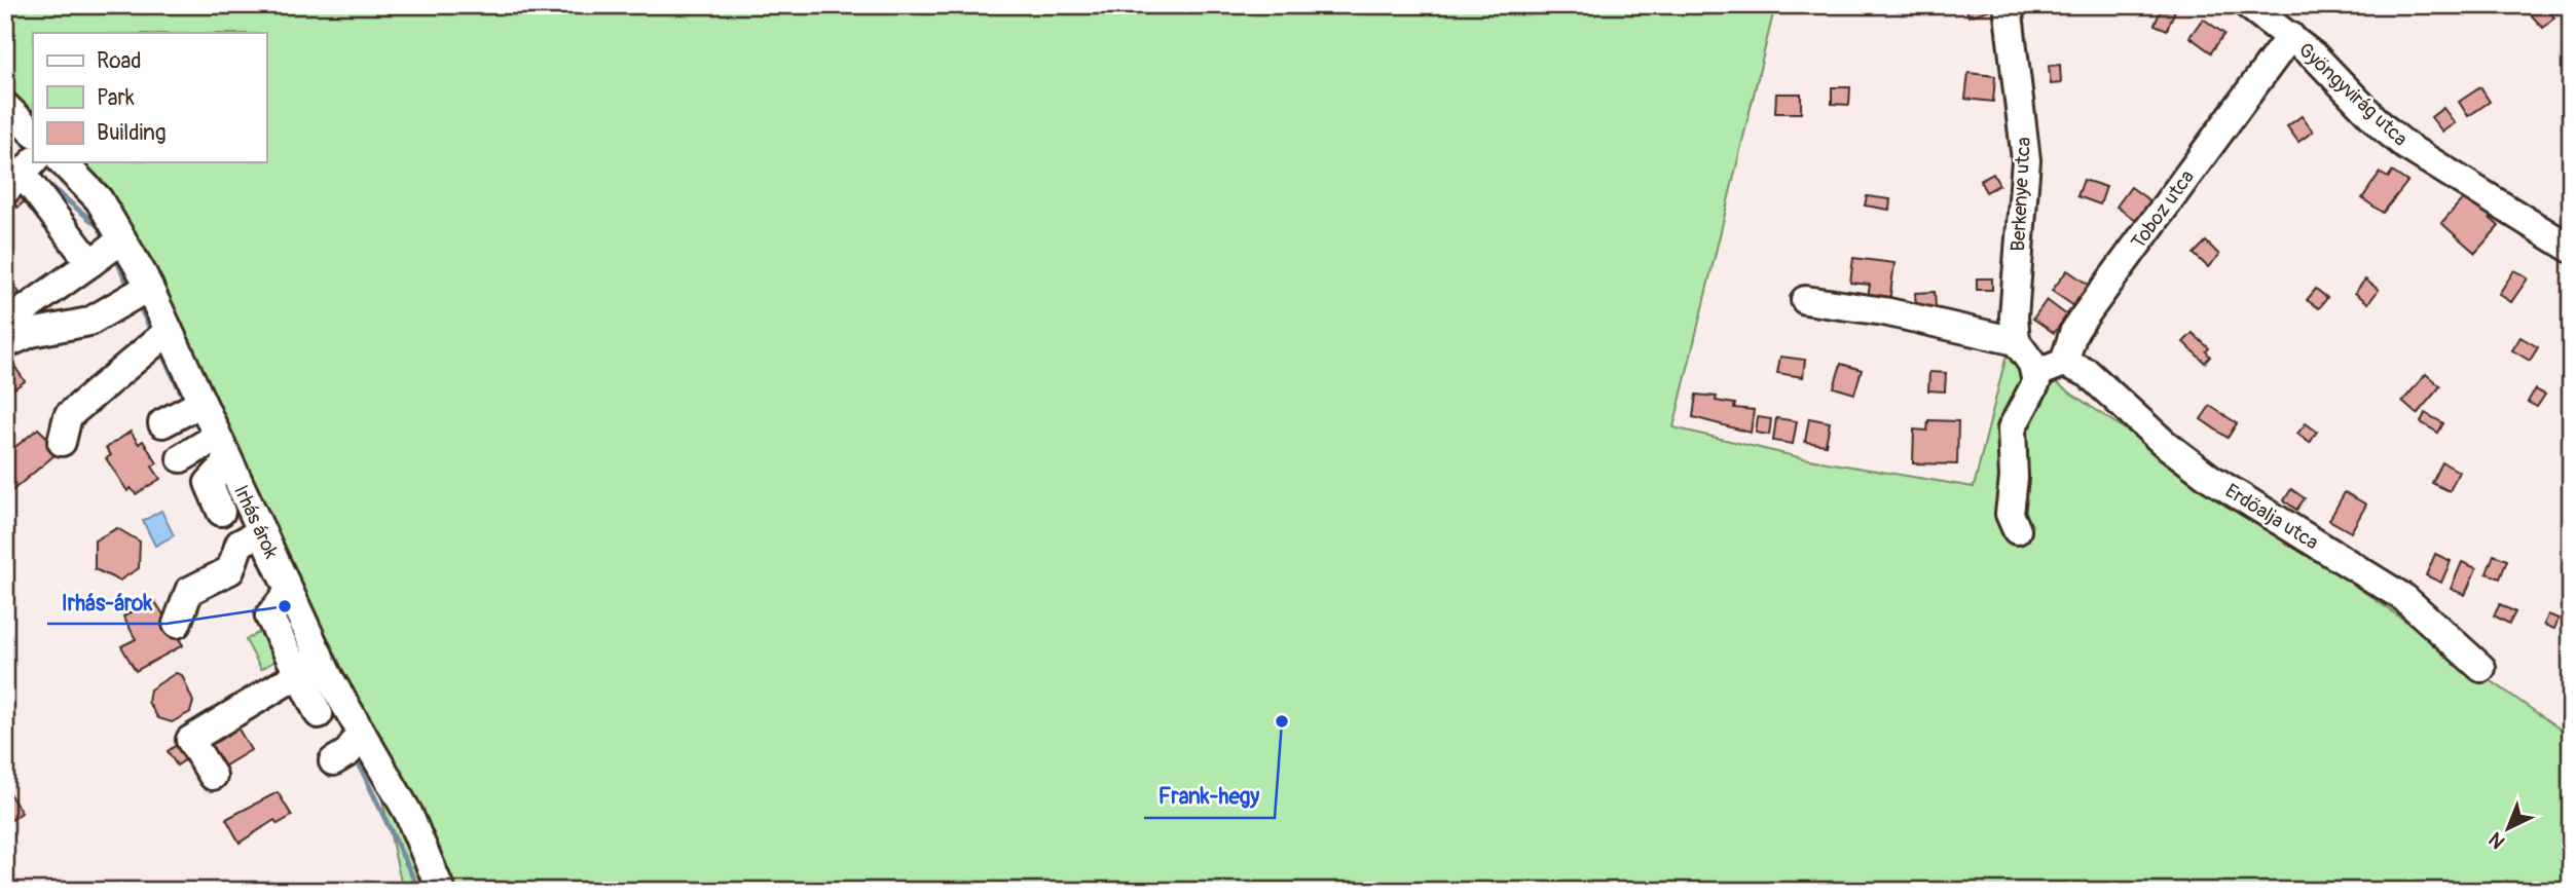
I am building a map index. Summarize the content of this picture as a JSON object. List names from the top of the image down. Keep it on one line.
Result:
{"streets":{"street":["Gyöngyvirág utca","Berkenye utca","Toboz utca","Erdőalja utca","Irhás árok"]},"crossings":[["Gyöngyvirág utca","Toboz utca"],["Toboz utca","Erdőalja utca"]],"places":["Irhás-árok","Frank-hegy"],"legend":["Road","Park","Building"],"north":"bottom left"}
